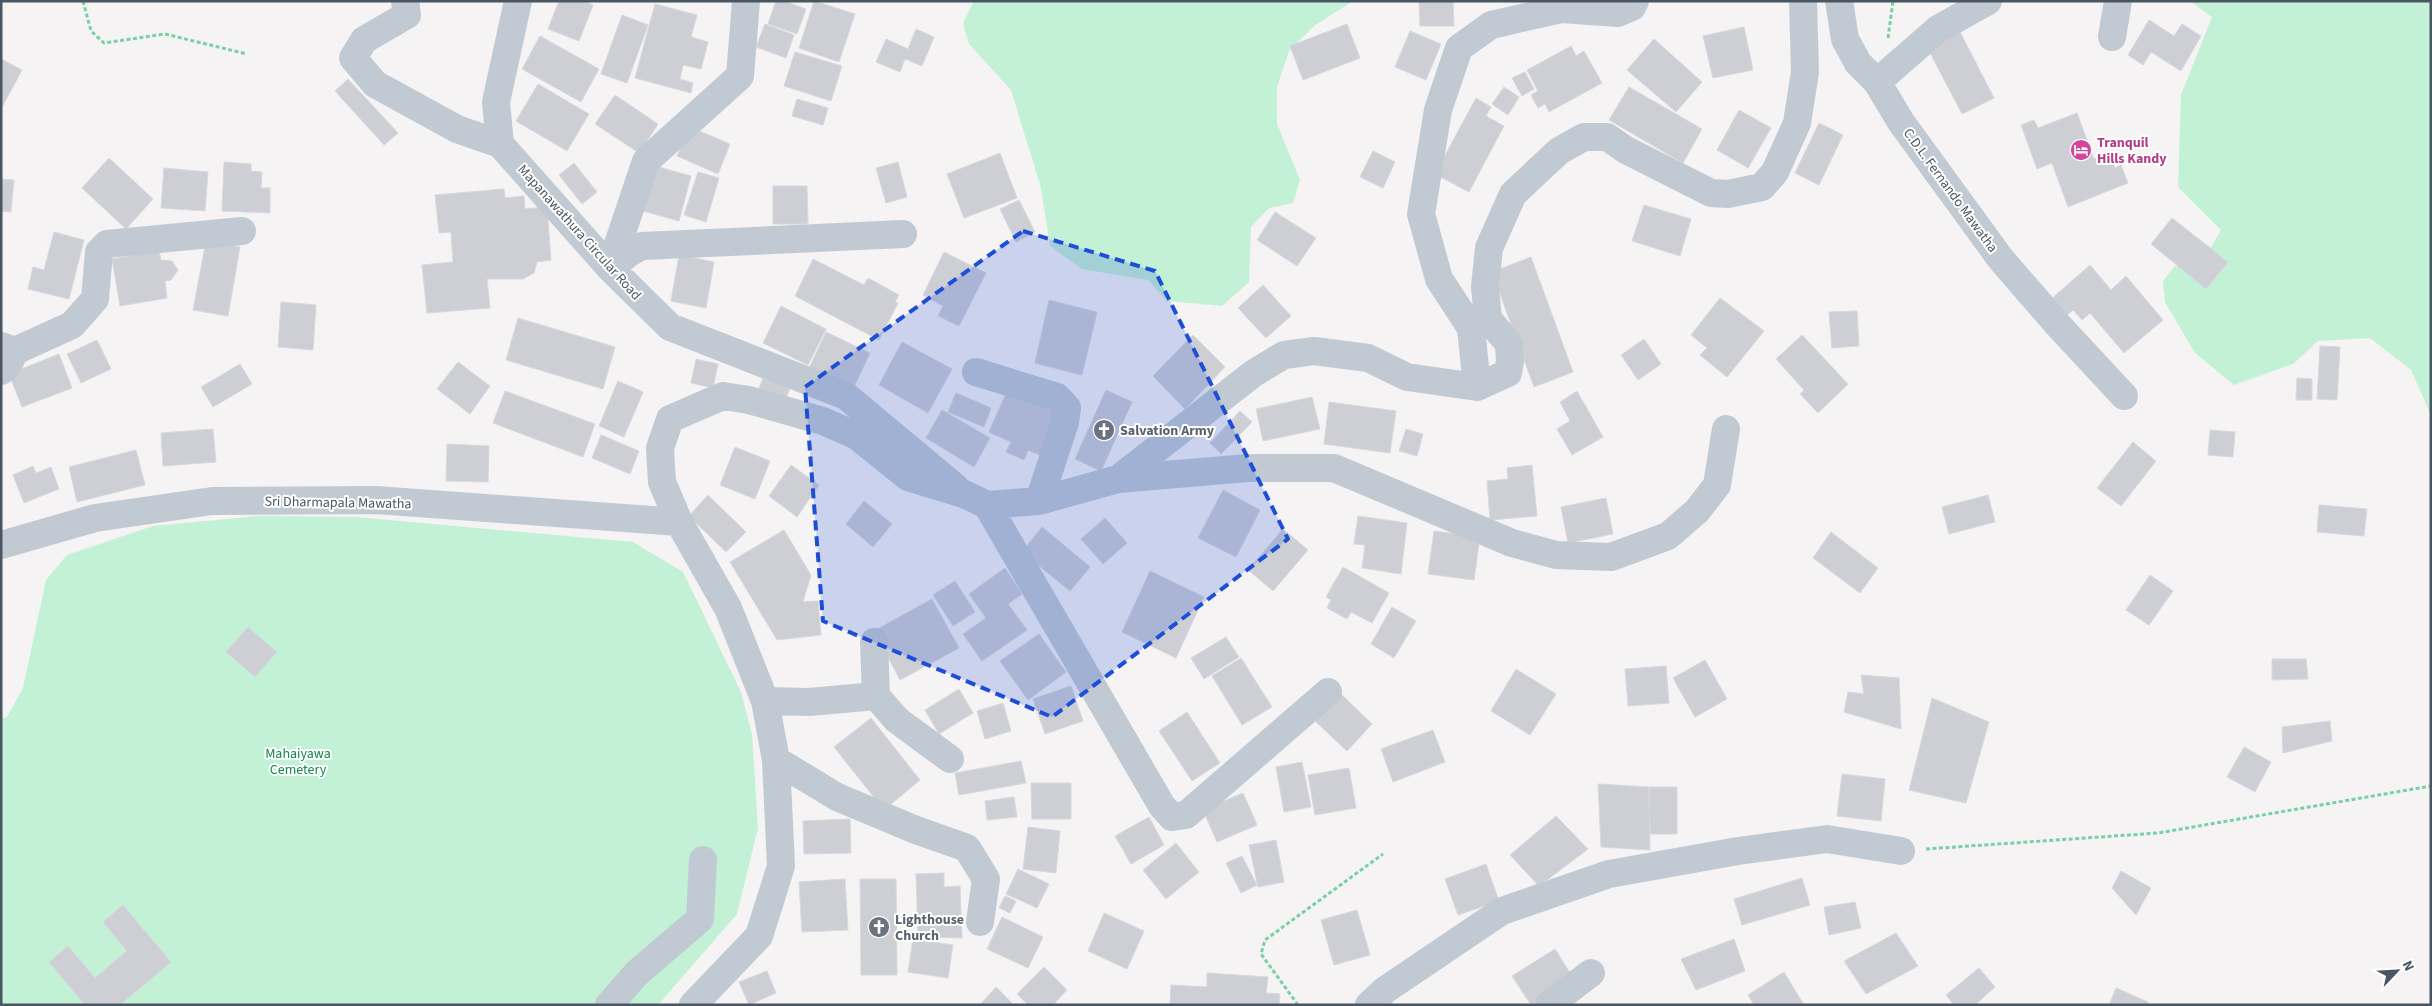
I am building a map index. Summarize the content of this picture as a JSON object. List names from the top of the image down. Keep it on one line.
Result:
{"streets":{"street":["C.D.L. Fernando Mawatha","Mapanawathura Circular Road","Sri Dharmapala Mawatha"]},"parks":["Mahaiyawa Cemetery"],"places":{"hotel":["Tranquil Hills Kandy"],"church":["Salvation Army","Lighthouse Church"]},"north":"top right"}
